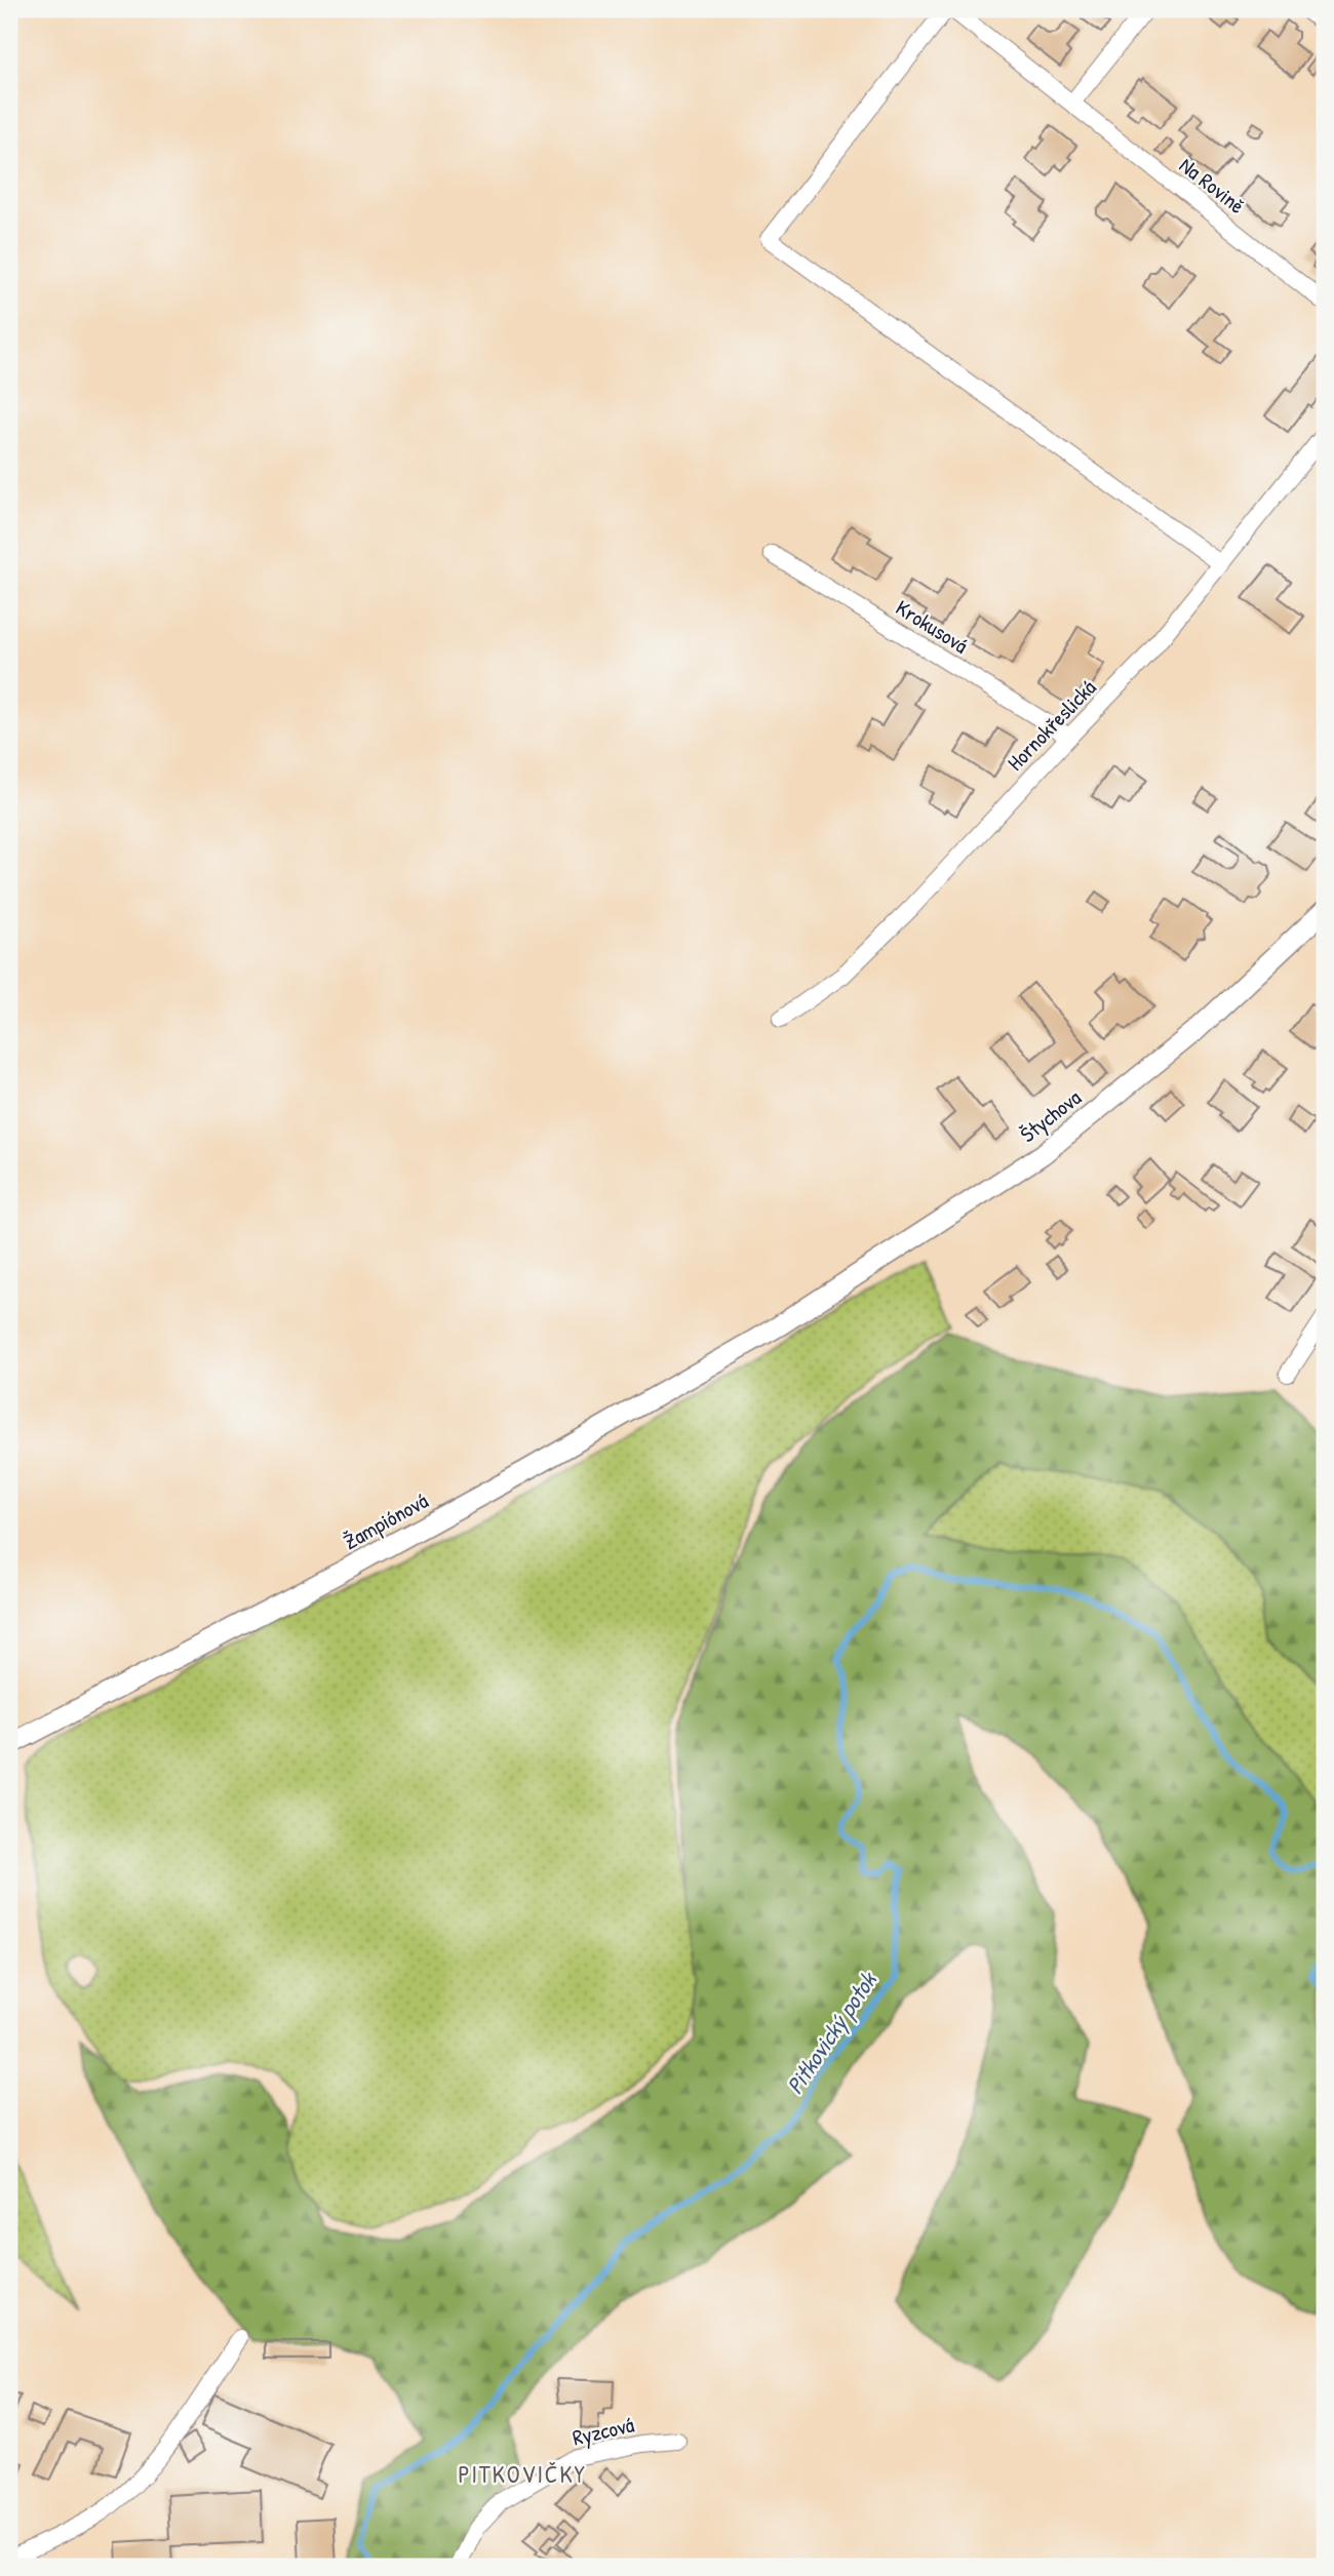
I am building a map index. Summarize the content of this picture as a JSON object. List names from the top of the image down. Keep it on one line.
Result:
{"streets":{"street":["Na Rovině","Krokusová","Hornokřeslická","Štychova","Žampiónová","Ryzcová"]},"crossings":[["Krokusová","Hornokřeslická"],["Štychova","Žampiónová"]],"districts":["PITKOVIČKY"],"water":["Pitkovický potok"]}
